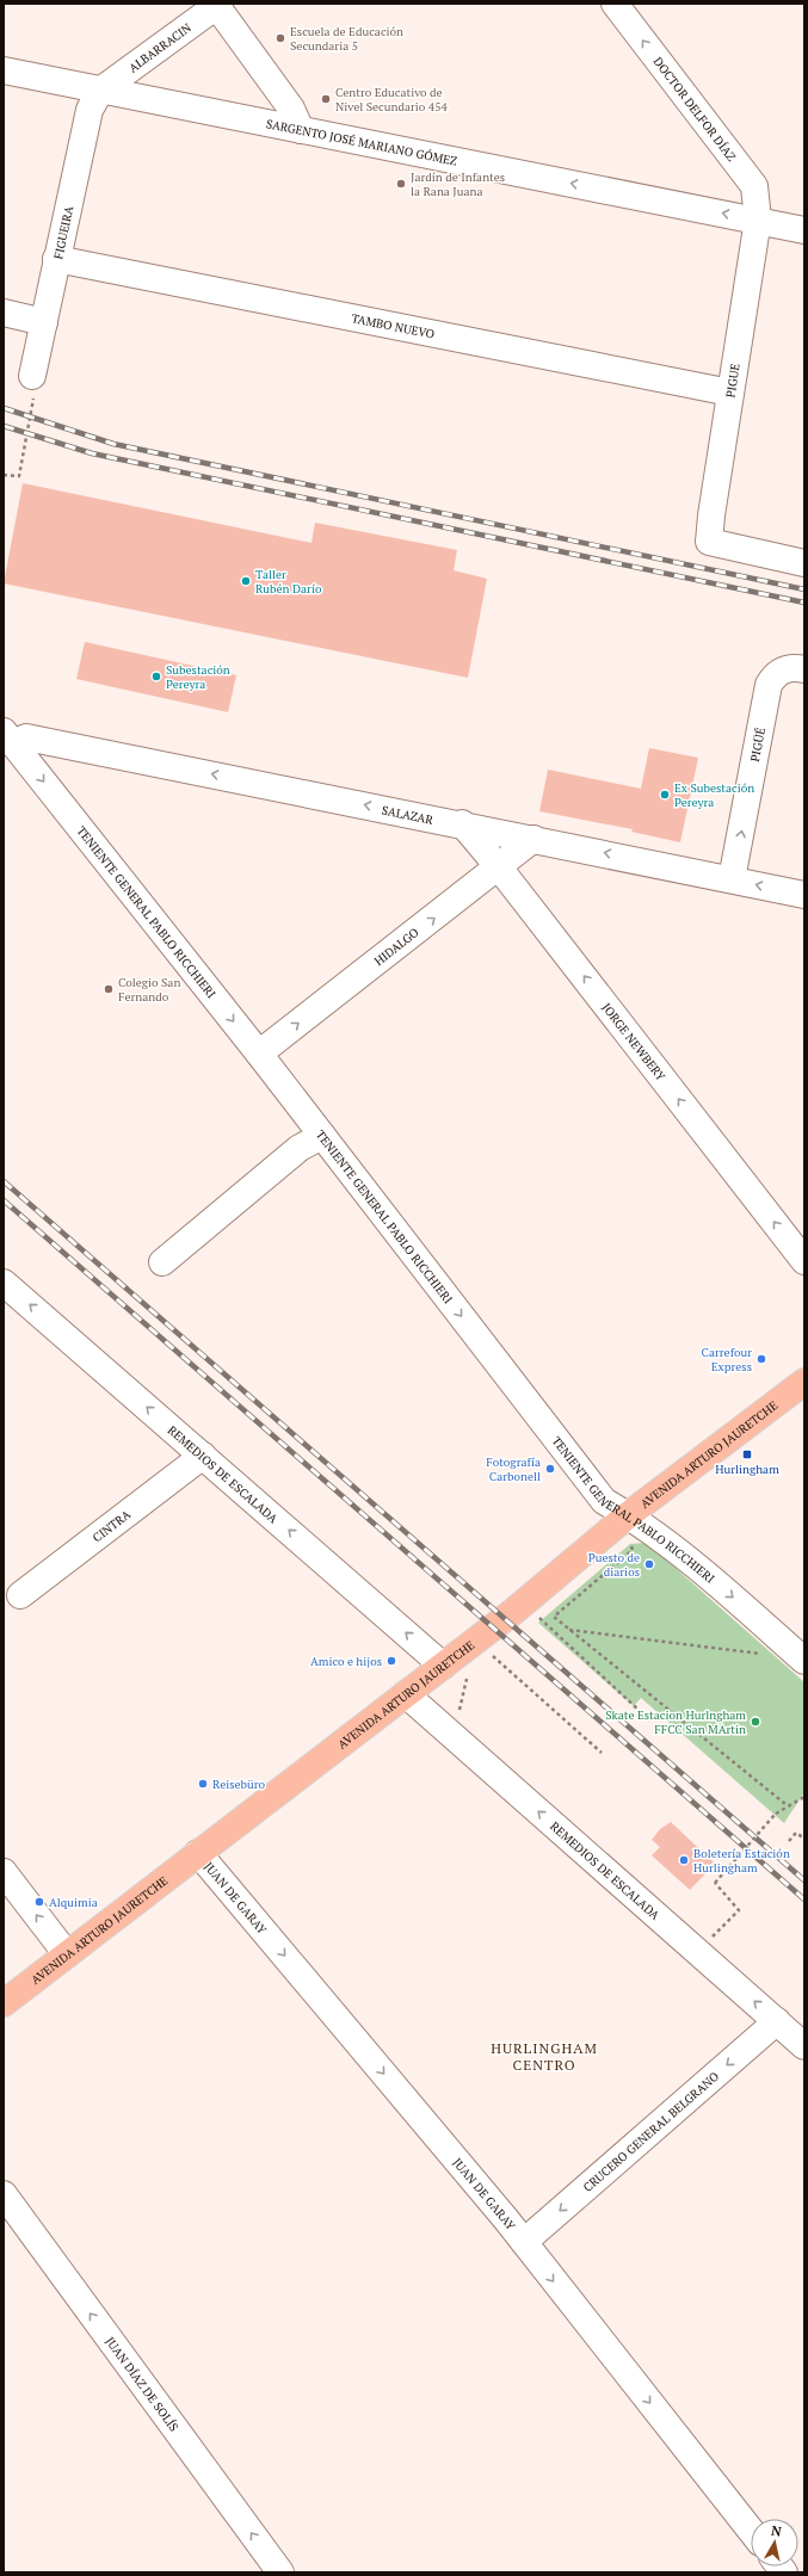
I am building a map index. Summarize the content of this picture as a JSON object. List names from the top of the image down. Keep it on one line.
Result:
{"streets":{"main road":["AVENIDA ARTURO JAURETCHE"],"street":["ALBARRACIN","DOCTOR DELFOR DÍAZ","SARGENTO JOSÉ MARIANO GÓMEZ","FIGUEIRA","TAMBO NUEVO","PIGUE","PIGÜÉ","SALAZAR","TENIENTE GENERAL PABLO RICCHIERI","HIDALGO","JORGE NEWBERY","REMEDIOS DE ESCALADA","CINTRA","JUAN DE GARAY","CRUCERO GENERAL BELGRANO","JUAN DÍAZ DE SOLÍS"]},"crossings":[["ALBARRACIN","SARGENTO JOSÉ MARIANO GÓMEZ"],["ALBARRACIN","FIGUEIRA"],["DOCTOR DELFOR DÍAZ","SARGENTO JOSÉ MARIANO GÓMEZ"],["DOCTOR DELFOR DÍAZ","PIGUE"],["SARGENTO JOSÉ MARIANO GÓMEZ","FIGUEIRA"],["SARGENTO JOSÉ MARIANO GÓMEZ","PIGUE"],["FIGUEIRA","TAMBO NUEVO"],["TAMBO NUEVO","PIGUE"],["PIGÜÉ","SALAZAR"],["SALAZAR","TENIENTE GENERAL PABLO RICCHIERI"],["SALAZAR","HIDALGO"],["SALAZAR","JORGE NEWBERY"],["TENIENTE GENERAL PABLO RICCHIERI","HIDALGO"],["TENIENTE GENERAL PABLO RICCHIERI","AVENIDA ARTURO JAURETCHE"],["HIDALGO","JORGE NEWBERY"],["AVENIDA ARTURO JAURETCHE","REMEDIOS DE ESCALADA"],["AVENIDA ARTURO JAURETCHE","JUAN DE GARAY"],["REMEDIOS DE ESCALADA","CINTRA"],["REMEDIOS DE ESCALADA","CRUCERO GENERAL BELGRANO"],["JUAN DE GARAY","CRUCERO GENERAL BELGRANO"]],"one_way":["DOCTOR DELFOR DÍAZ","SARGENTO JOSÉ MARIANO GÓMEZ","PIGÜÉ","SALAZAR","TENIENTE GENERAL PABLO RICCHIERI","HIDALGO","JORGE NEWBERY","REMEDIOS DE ESCALADA","JUAN DE GARAY","CRUCERO GENERAL BELGRANO","JUAN DÍAZ DE SOLÍS"],"districts":["HURLINGHAM CENTRO"],"places":{"other":["Escuela de Educación Secundaria 5","Centro Educativo de Nivel Secundario 454","Jardín de Infantes la Rana Juana","Taller Rubén Darío","Subestación Pereyra","Ex Subestación Pereyra","Colegio San Fernando","Carrefour Express","Fotografía Carbonell","Puesto de diarios","Amico e hijos","Skate Estacion Hurlngham FFCC San MArtin","Reisebüro","Boletería Estación Hurlingham","Alquimia"],"transit":["Hurlingham"]},"north":"top"}
